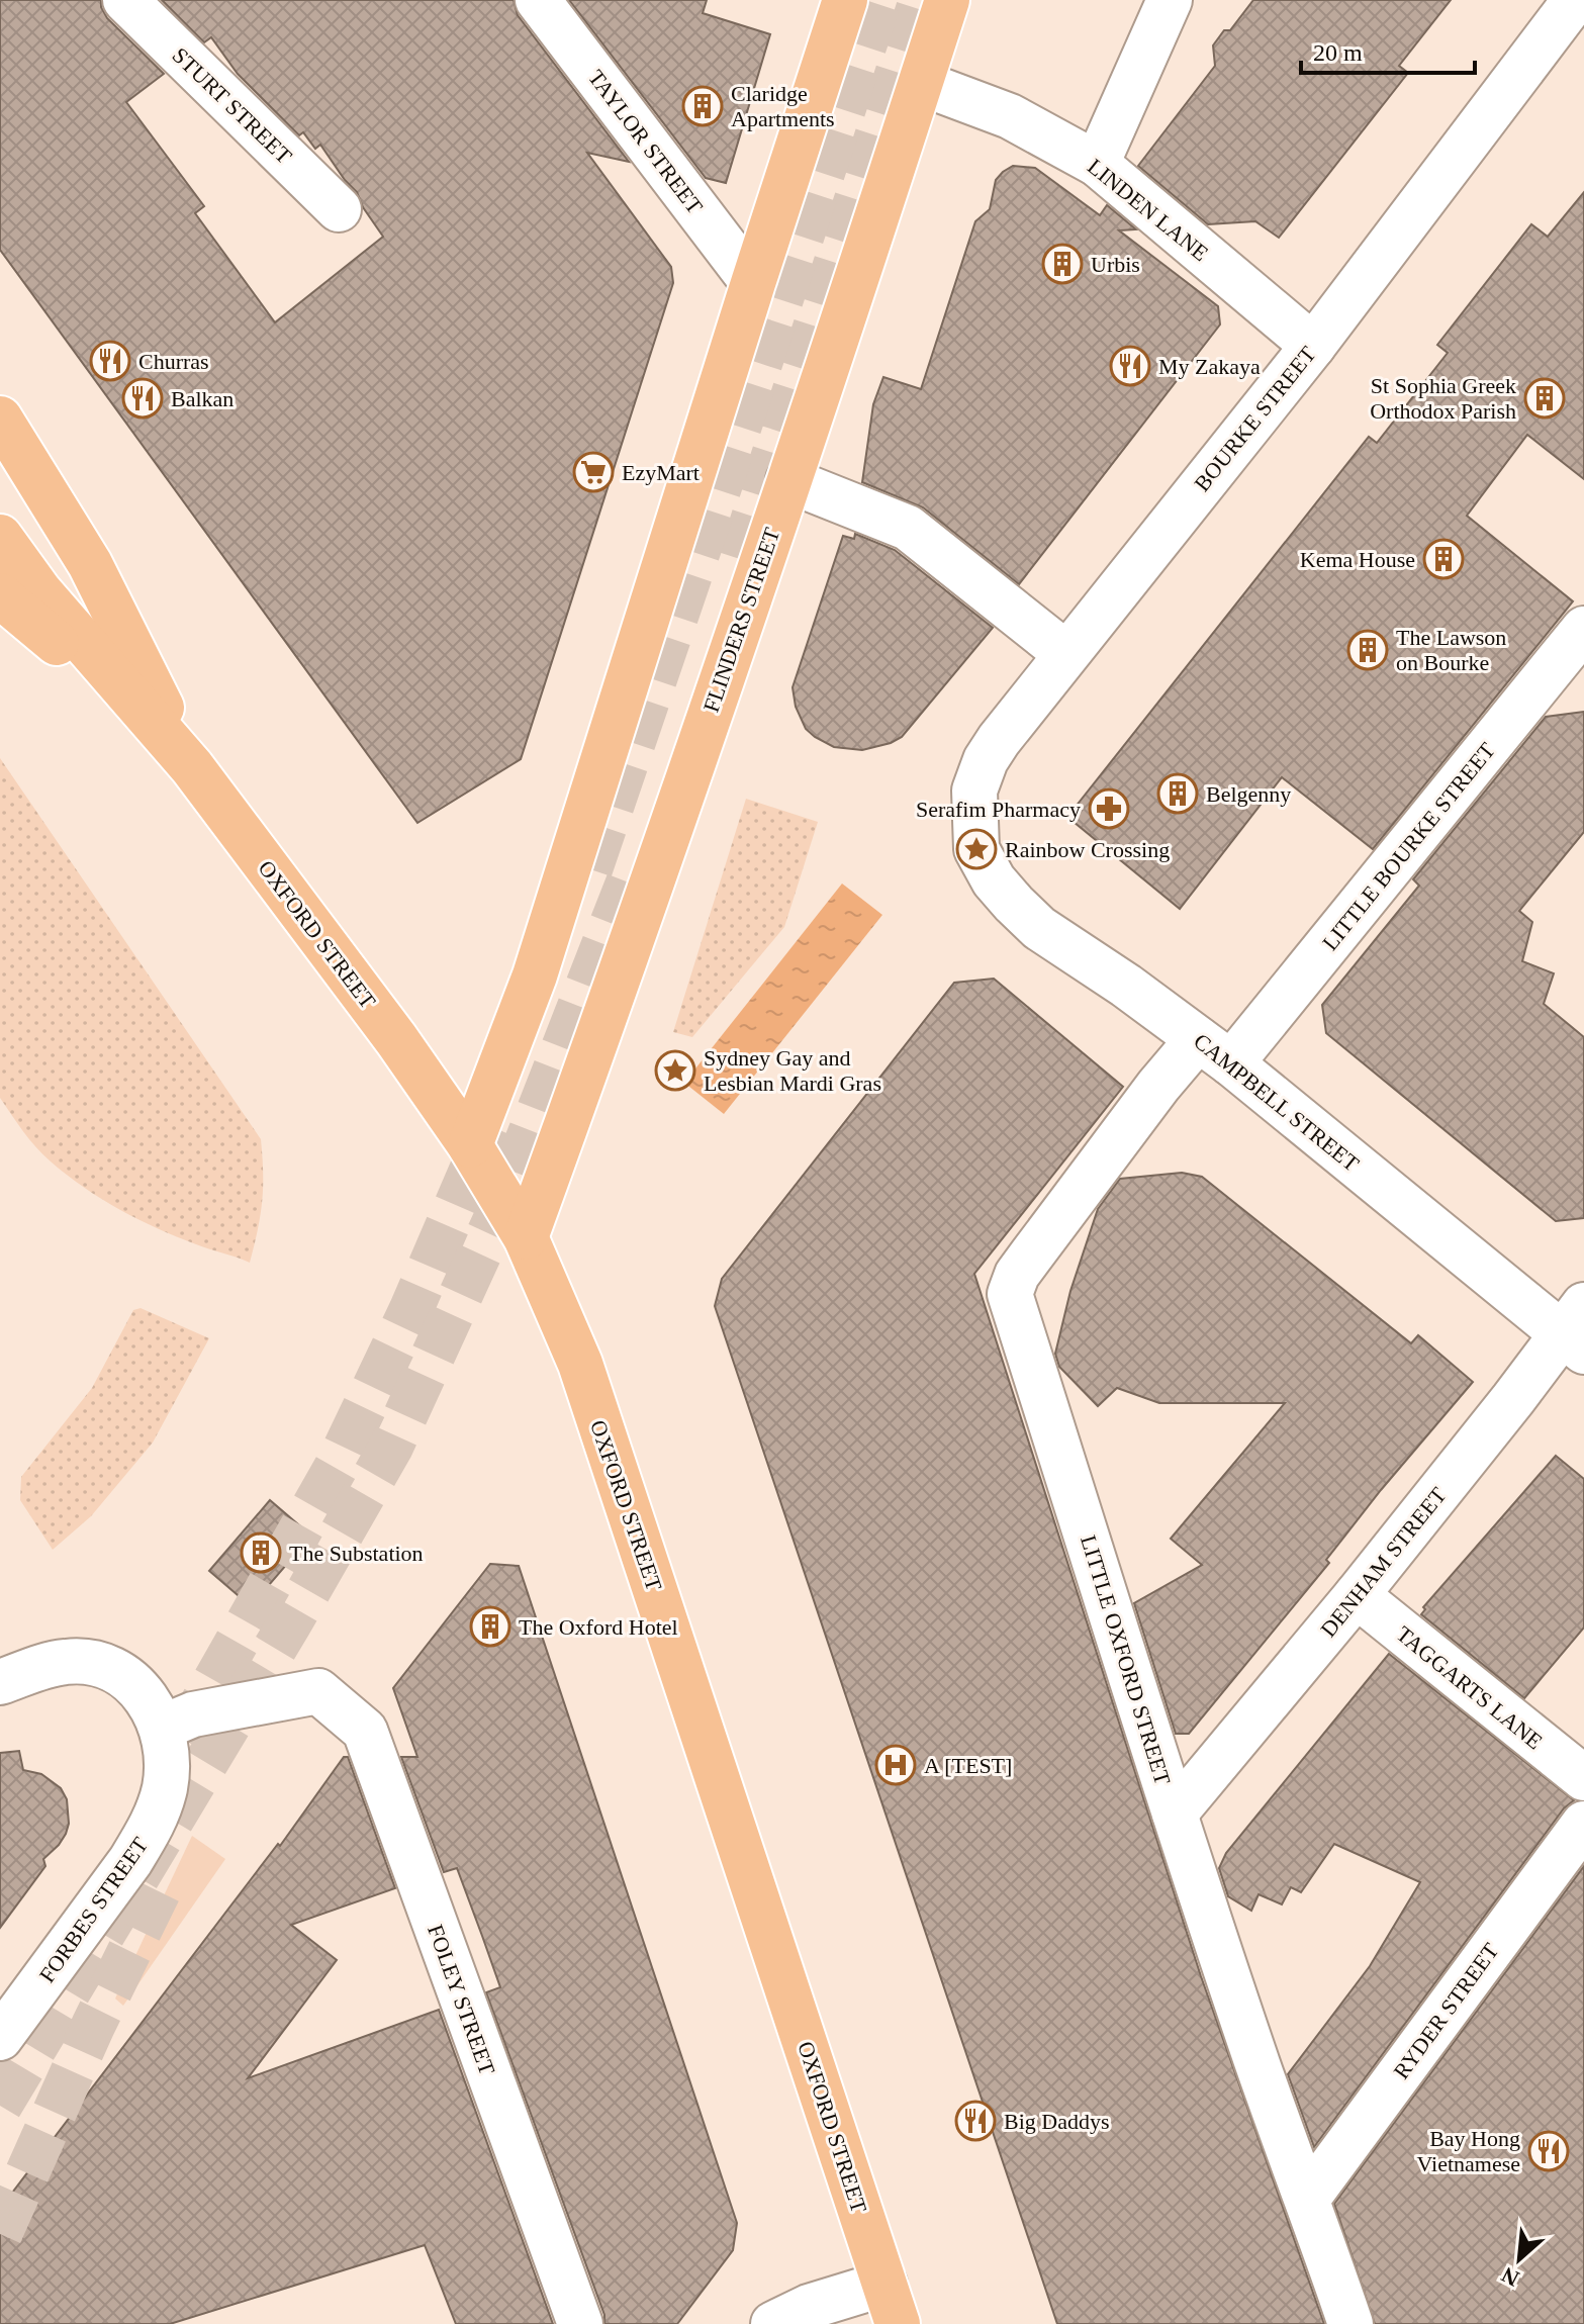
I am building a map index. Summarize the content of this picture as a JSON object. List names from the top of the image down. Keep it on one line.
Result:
{"streets":{"main road":["FLINDERS STREET","OXFORD STREET"],"street":["STURT STREET","TAYLOR STREET","LINDEN LANE","BOURKE STREET","LITTLE BOURKE STREET","CAMPBELL STREET","DENHAM STREET","LITTLE OXFORD STREET","TAGGARTS LANE","FORBES STREET","FOLEY STREET","RYDER STREET"]},"crossings":[["LINDEN LANE","BOURKE STREET"],["LINDEN LANE","FLINDERS STREET"],["BOURKE STREET","CAMPBELL STREET"],["FLINDERS STREET","OXFORD STREET"],["LITTLE BOURKE STREET","CAMPBELL STREET"],["LITTLE BOURKE STREET","LITTLE OXFORD STREET"],["CAMPBELL STREET","DENHAM STREET"],["CAMPBELL STREET","LITTLE OXFORD STREET"],["DENHAM STREET","LITTLE OXFORD STREET"],["DENHAM STREET","TAGGARTS LANE"],["LITTLE OXFORD STREET","RYDER STREET"],["FORBES STREET","FOLEY STREET"]],"places":{"building":["Claridge Apartments","Urbis","St Sophia Greek Orthodox Parish","Kema House","The Lawson on Bourke","Belgenny","The Substation","The Oxford Hotel"],"restaurant":["Churras","My Zakaya","Balkan","Big Daddys","Bay Hong Vietnamese"],"supermarket":["EzyMart"],"pharmacy":["Serafim Pharmacy"],"place":["Rainbow Crossing","Sydney Gay and Lesbian Mardi Gras"],"hospital":["A [TEST]"]},"scale_bar":"20 m","north":"bottom left"}
